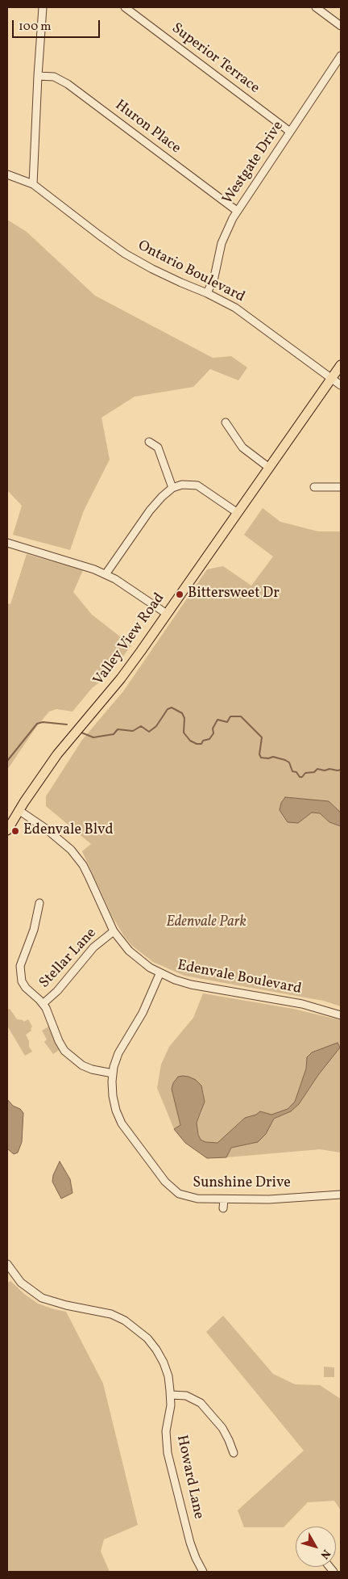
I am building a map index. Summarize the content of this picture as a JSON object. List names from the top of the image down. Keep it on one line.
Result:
{"streets":{"main road":["Valley View Road"],"street":["Superior Terrace","Huron Place","Westgate Drive","Ontario Boulevard","Stellar Lane","Edenvale Boulevard","Sunshine Drive","Howard Lane"]},"crossings":[["Superior Terrace","Westgate Drive"],["Huron Place","Westgate Drive"],["Westgate Drive","Ontario Boulevard"],["Ontario Boulevard","Valley View Road"],["Valley View Road","Edenvale Boulevard"],["Stellar Lane","Edenvale Boulevard"],["Edenvale Boulevard","Sunshine Drive"]],"parks":["Edenvale Park"],"places":["Bittersweet Dr","Edenvale Blvd"],"scale_bar":"100 m","north":"bottom right"}
